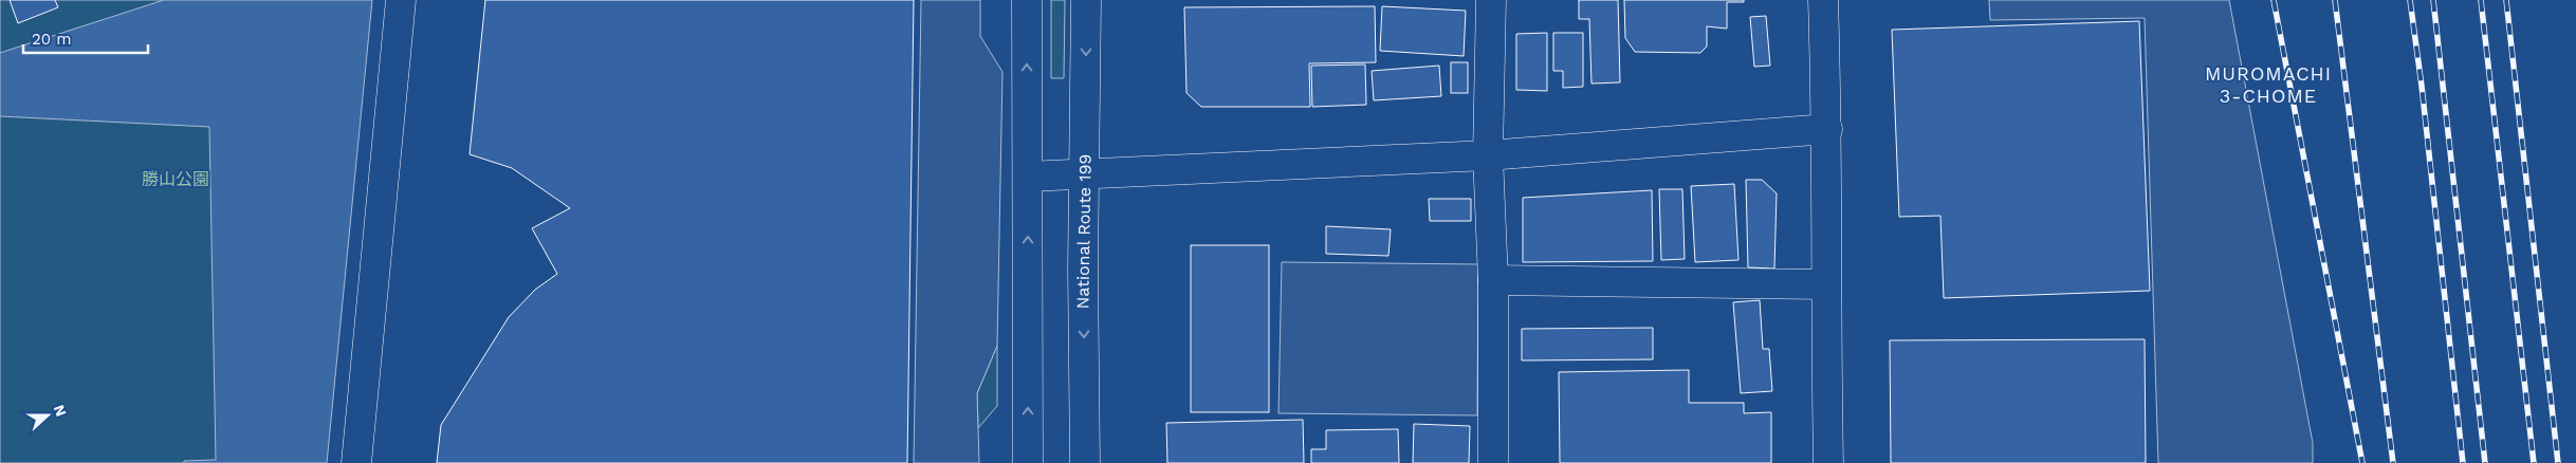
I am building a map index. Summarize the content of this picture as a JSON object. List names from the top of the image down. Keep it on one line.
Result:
{"streets":{"main road":["National Route 199"]},"districts":["MUROMACHI 3-CHOME"],"parks":["勝山公園"],"scale_bar":"20 m","north":"right"}
